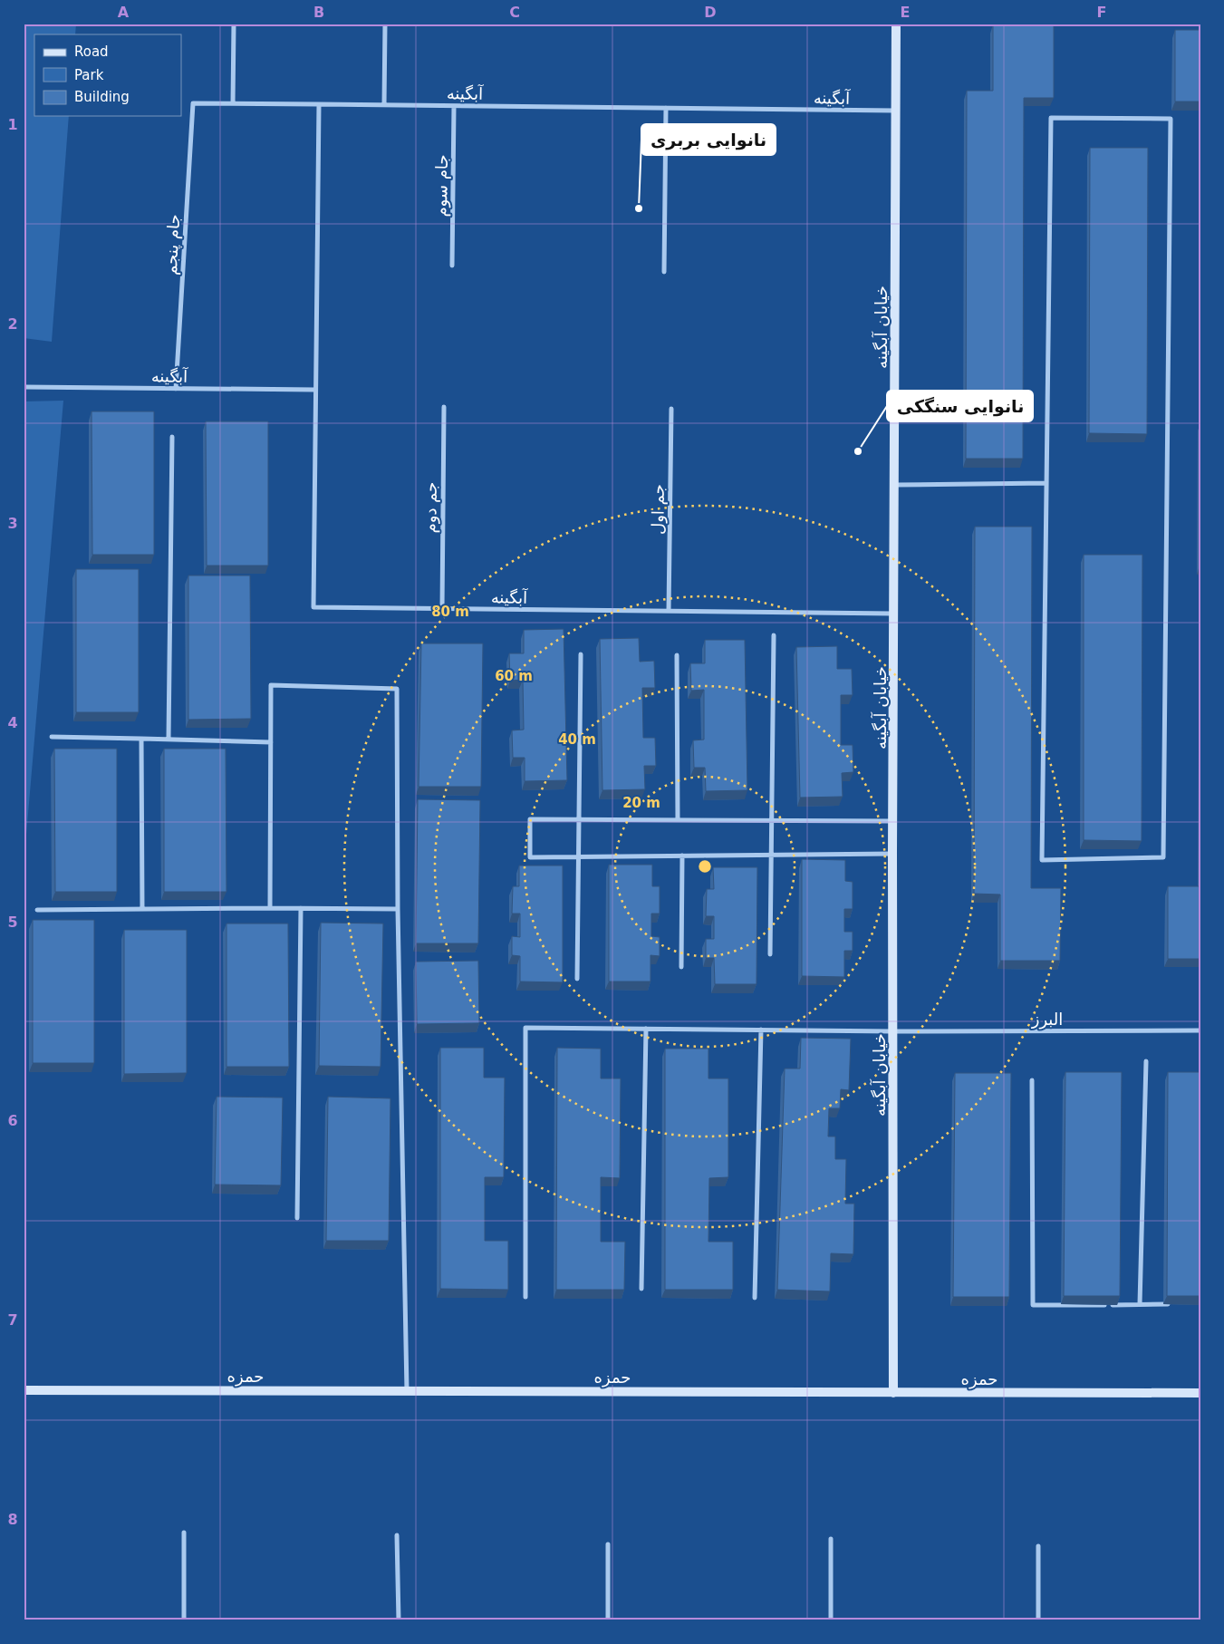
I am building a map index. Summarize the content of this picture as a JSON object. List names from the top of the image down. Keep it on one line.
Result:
{"streets":{"street":["آبگینه","جام سوم","جام پنجم","خیابان آبگینه","جم دوم","جم اول","البرز","حمزه"]},"crossings":[["آبگینه","جام سوم"],["آبگینه","جام پنجم"],["آبگینه","خیابان آبگینه"],["آبگینه","جم دوم"],["آبگینه","جم اول"],["خیابان آبگینه","البرز"],["خیابان آبگینه","حمزه"]],"places":["نانوایی بربری","نانوایی سنگکی"],"legend":["Road","Park","Building"],"grid":{"columns":["A","B","C","D","E","F"],"rows":["1","2","3","4","5","6","7","8"]},"rings":["80 m","60 m","40 m","20 m"]}
